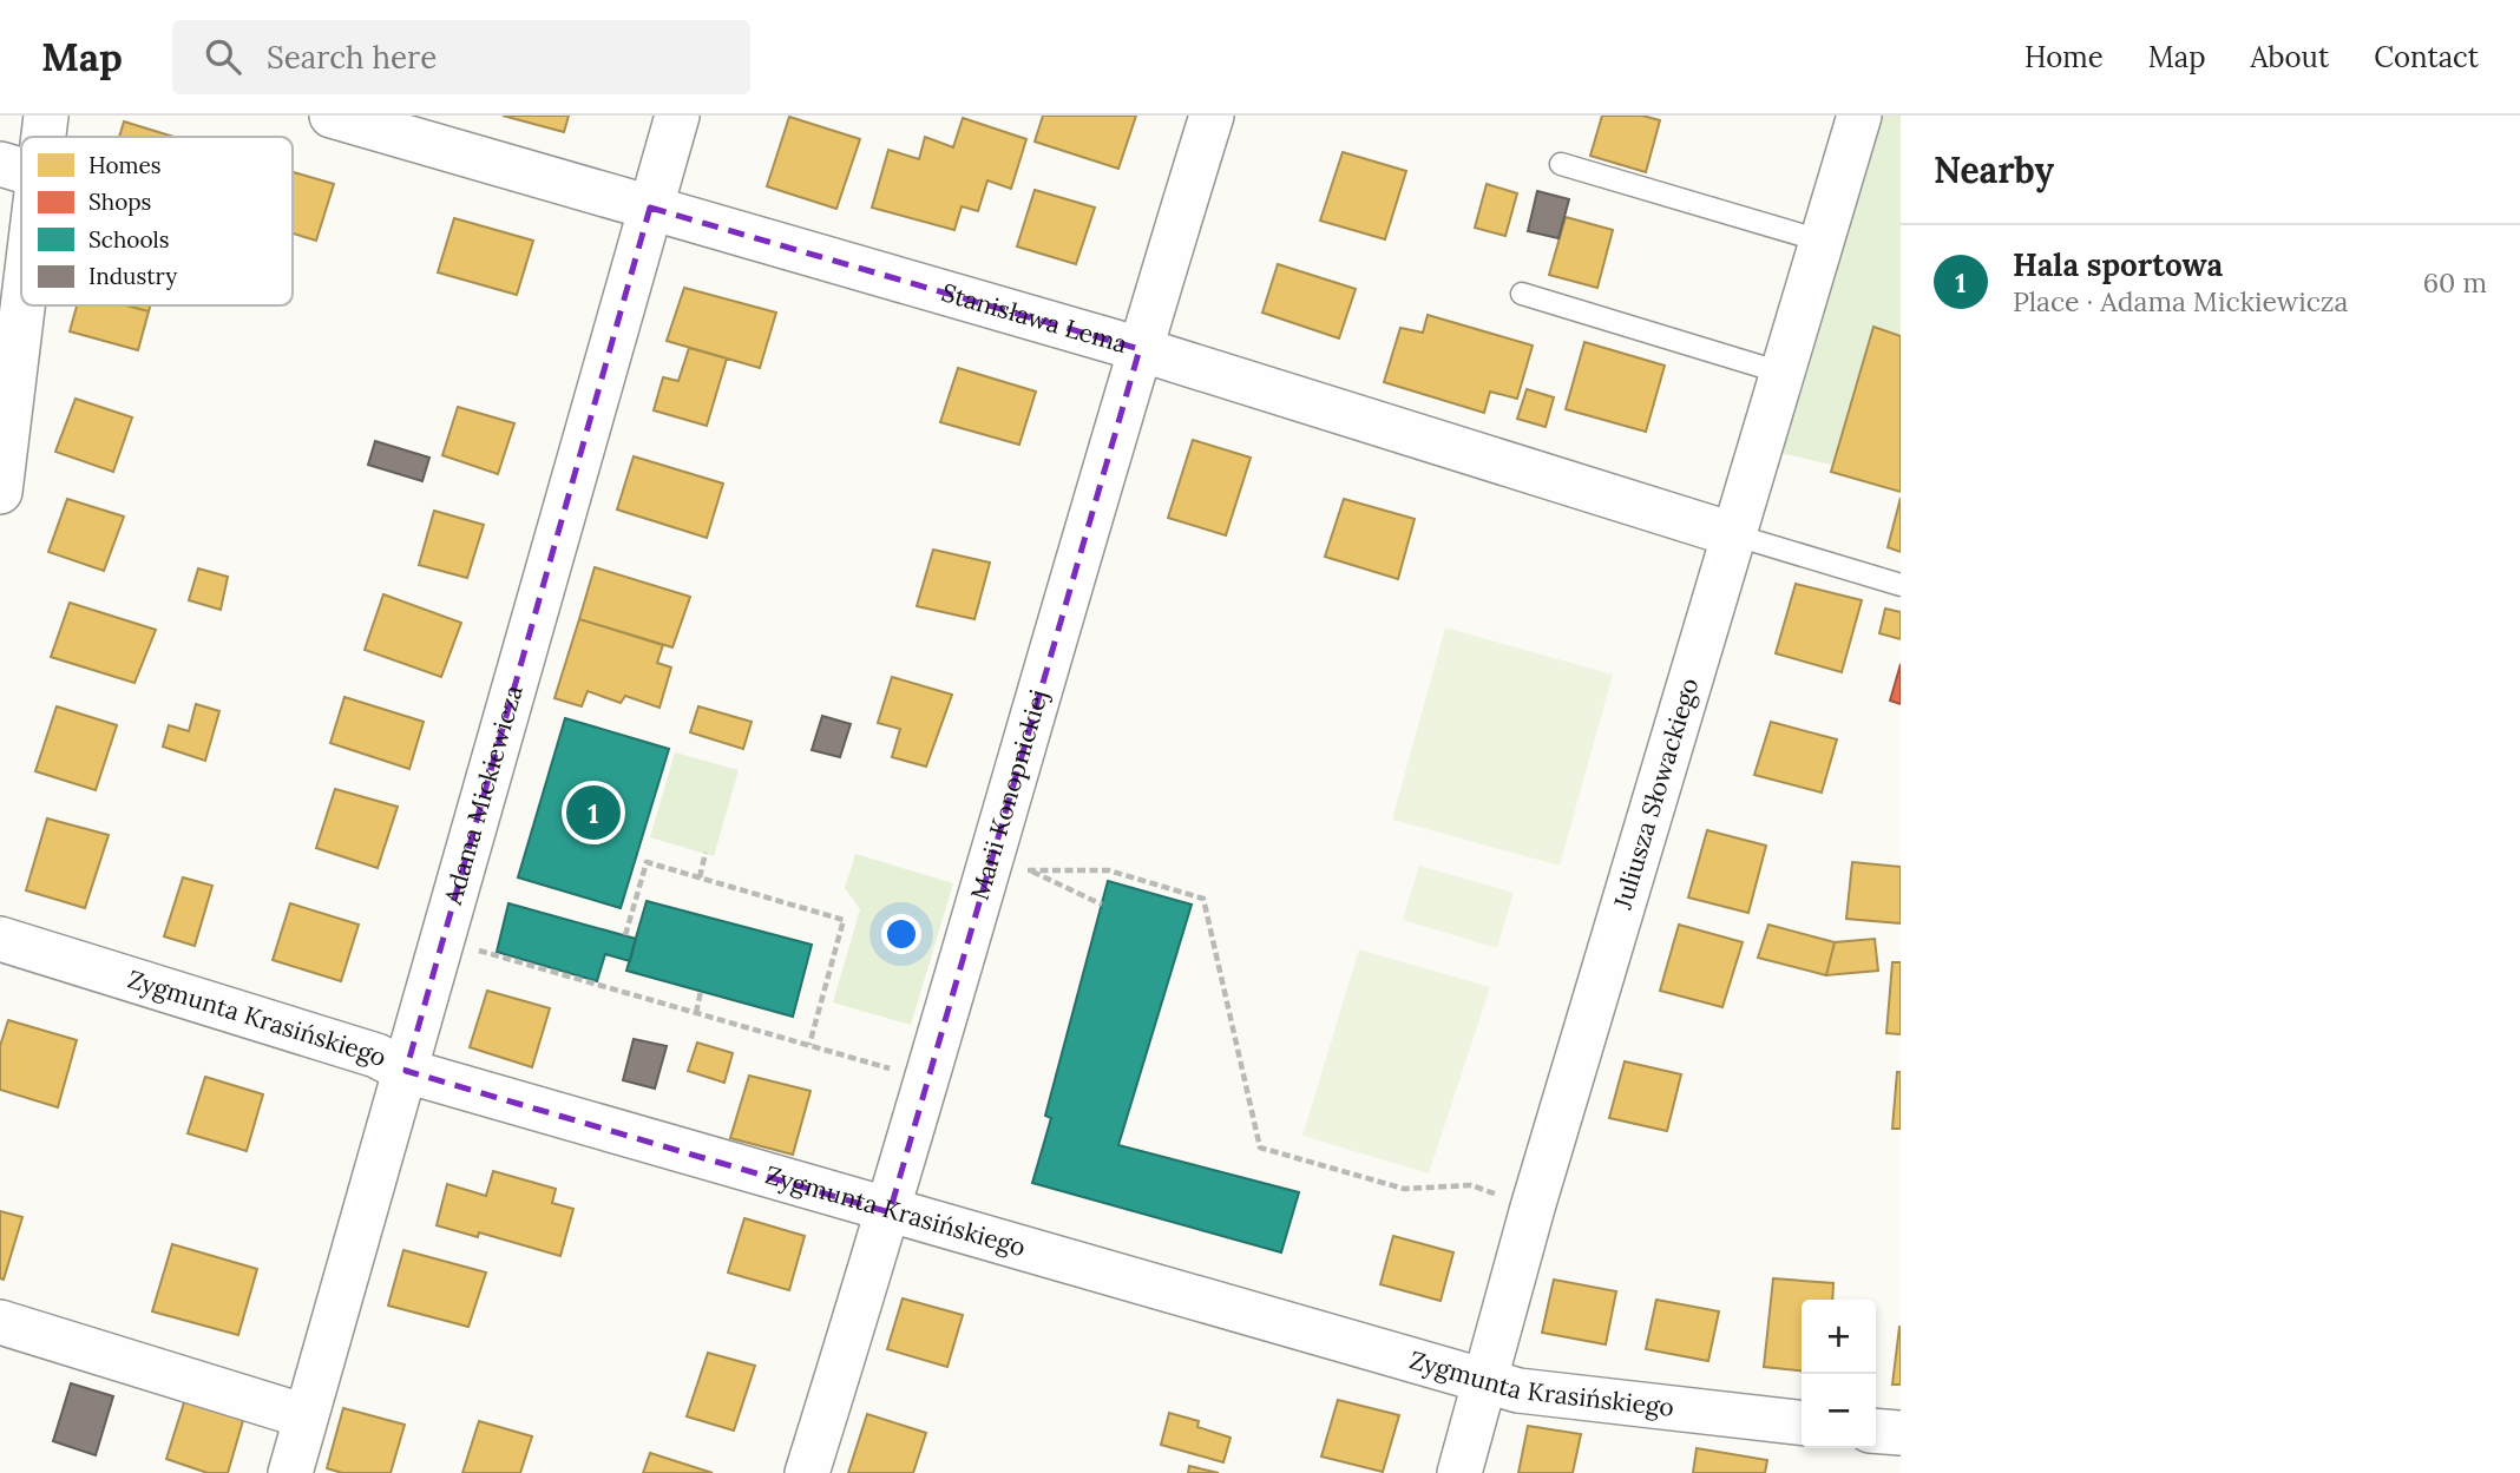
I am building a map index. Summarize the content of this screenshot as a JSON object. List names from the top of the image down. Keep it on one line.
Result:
{"streets":{"street":["Stanisława Lema","Adama Mickiewicza","Juliusza Słowackiego","Marii Konopnickiej","Zygmunta Krasińskiego"]},"crossings":[["Stanisława Lema","Adama Mickiewicza"],["Stanisława Lema","Juliusza Słowackiego"],["Stanisława Lema","Marii Konopnickiej"],["Adama Mickiewicza","Zygmunta Krasińskiego"],["Juliusza Słowackiego","Zygmunta Krasińskiego"],["Marii Konopnickiej","Zygmunta Krasińskiego"]],"legend":["Homes","Shops","Schools","Industry"],"page":{"header":"Map","search":"Search here","nav":["Home","Map","About","Contact"],"heading":"Nearby","list":[{"mark":"1","name":"Hala sportowa","note":"Place · Adama Mickiewicza","value":"60 m"}],"pins":"1","map_buttons":["+","−"]}}
